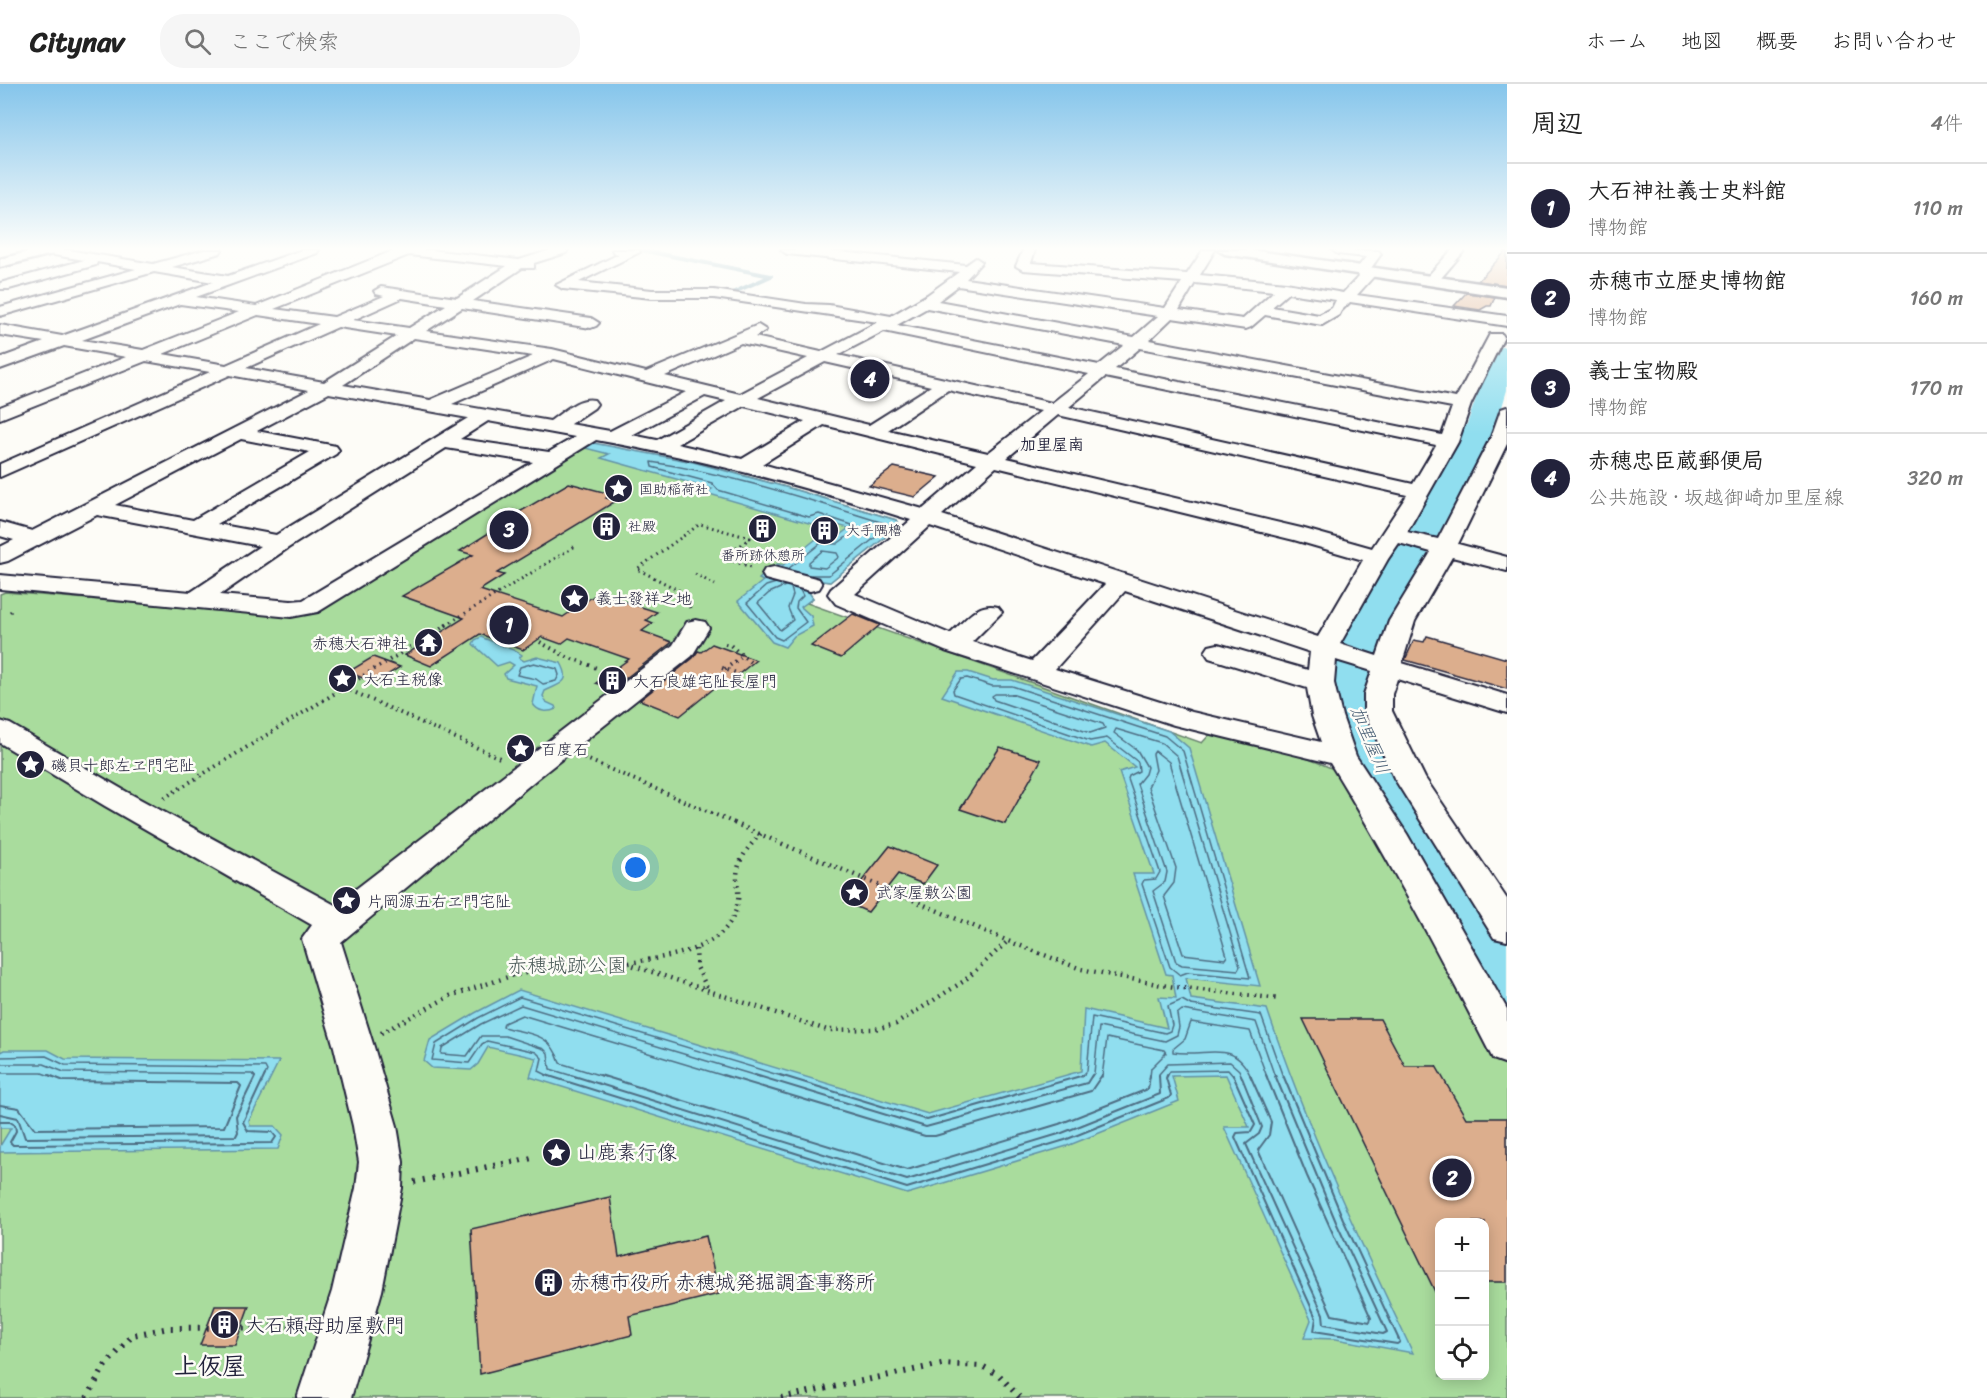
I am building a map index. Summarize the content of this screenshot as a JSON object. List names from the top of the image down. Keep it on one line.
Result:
{"districts":["加里屋南","上仮屋"],"water":["加里屋川"],"parks":["赤穂城跡公園"],"places":{"place":["国助稲荷社","義士發祥之地","大石主税像","百度石","磯貝十郎左ヱ門宅阯","武家屋敷公園","片岡源五右ヱ門宅阯","山鹿素行像"],"building":["社殿","番所跡休憩所","大手隅櫓","大石良雄宅阯長屋門","赤穂市役所 赤穂城発掘調査事務所","大石頼母助屋敷門"],"temple":["赤穂大石神社"]},"page":{"header":"Citynav","search":"ここで検索","nav":["ホーム","地図","概要","お問い合わせ"],"heading":["周辺","4件"],"list":[{"mark":"1","name":"大石神社義士史料館","note":"博物館","value":"110 m"},{"mark":"2","name":"赤穂市立歴史博物館","note":"博物館","value":"160 m"},{"mark":"3","name":"義士宝物殿","note":"博物館","value":"170 m"},{"mark":"4","name":"赤穂忠臣蔵郵便局","note":"公共施設 · 坂越御崎加里屋線","value":"320 m"}],"pins":["4","3","1","2"],"map_buttons":["+","−"]}}
